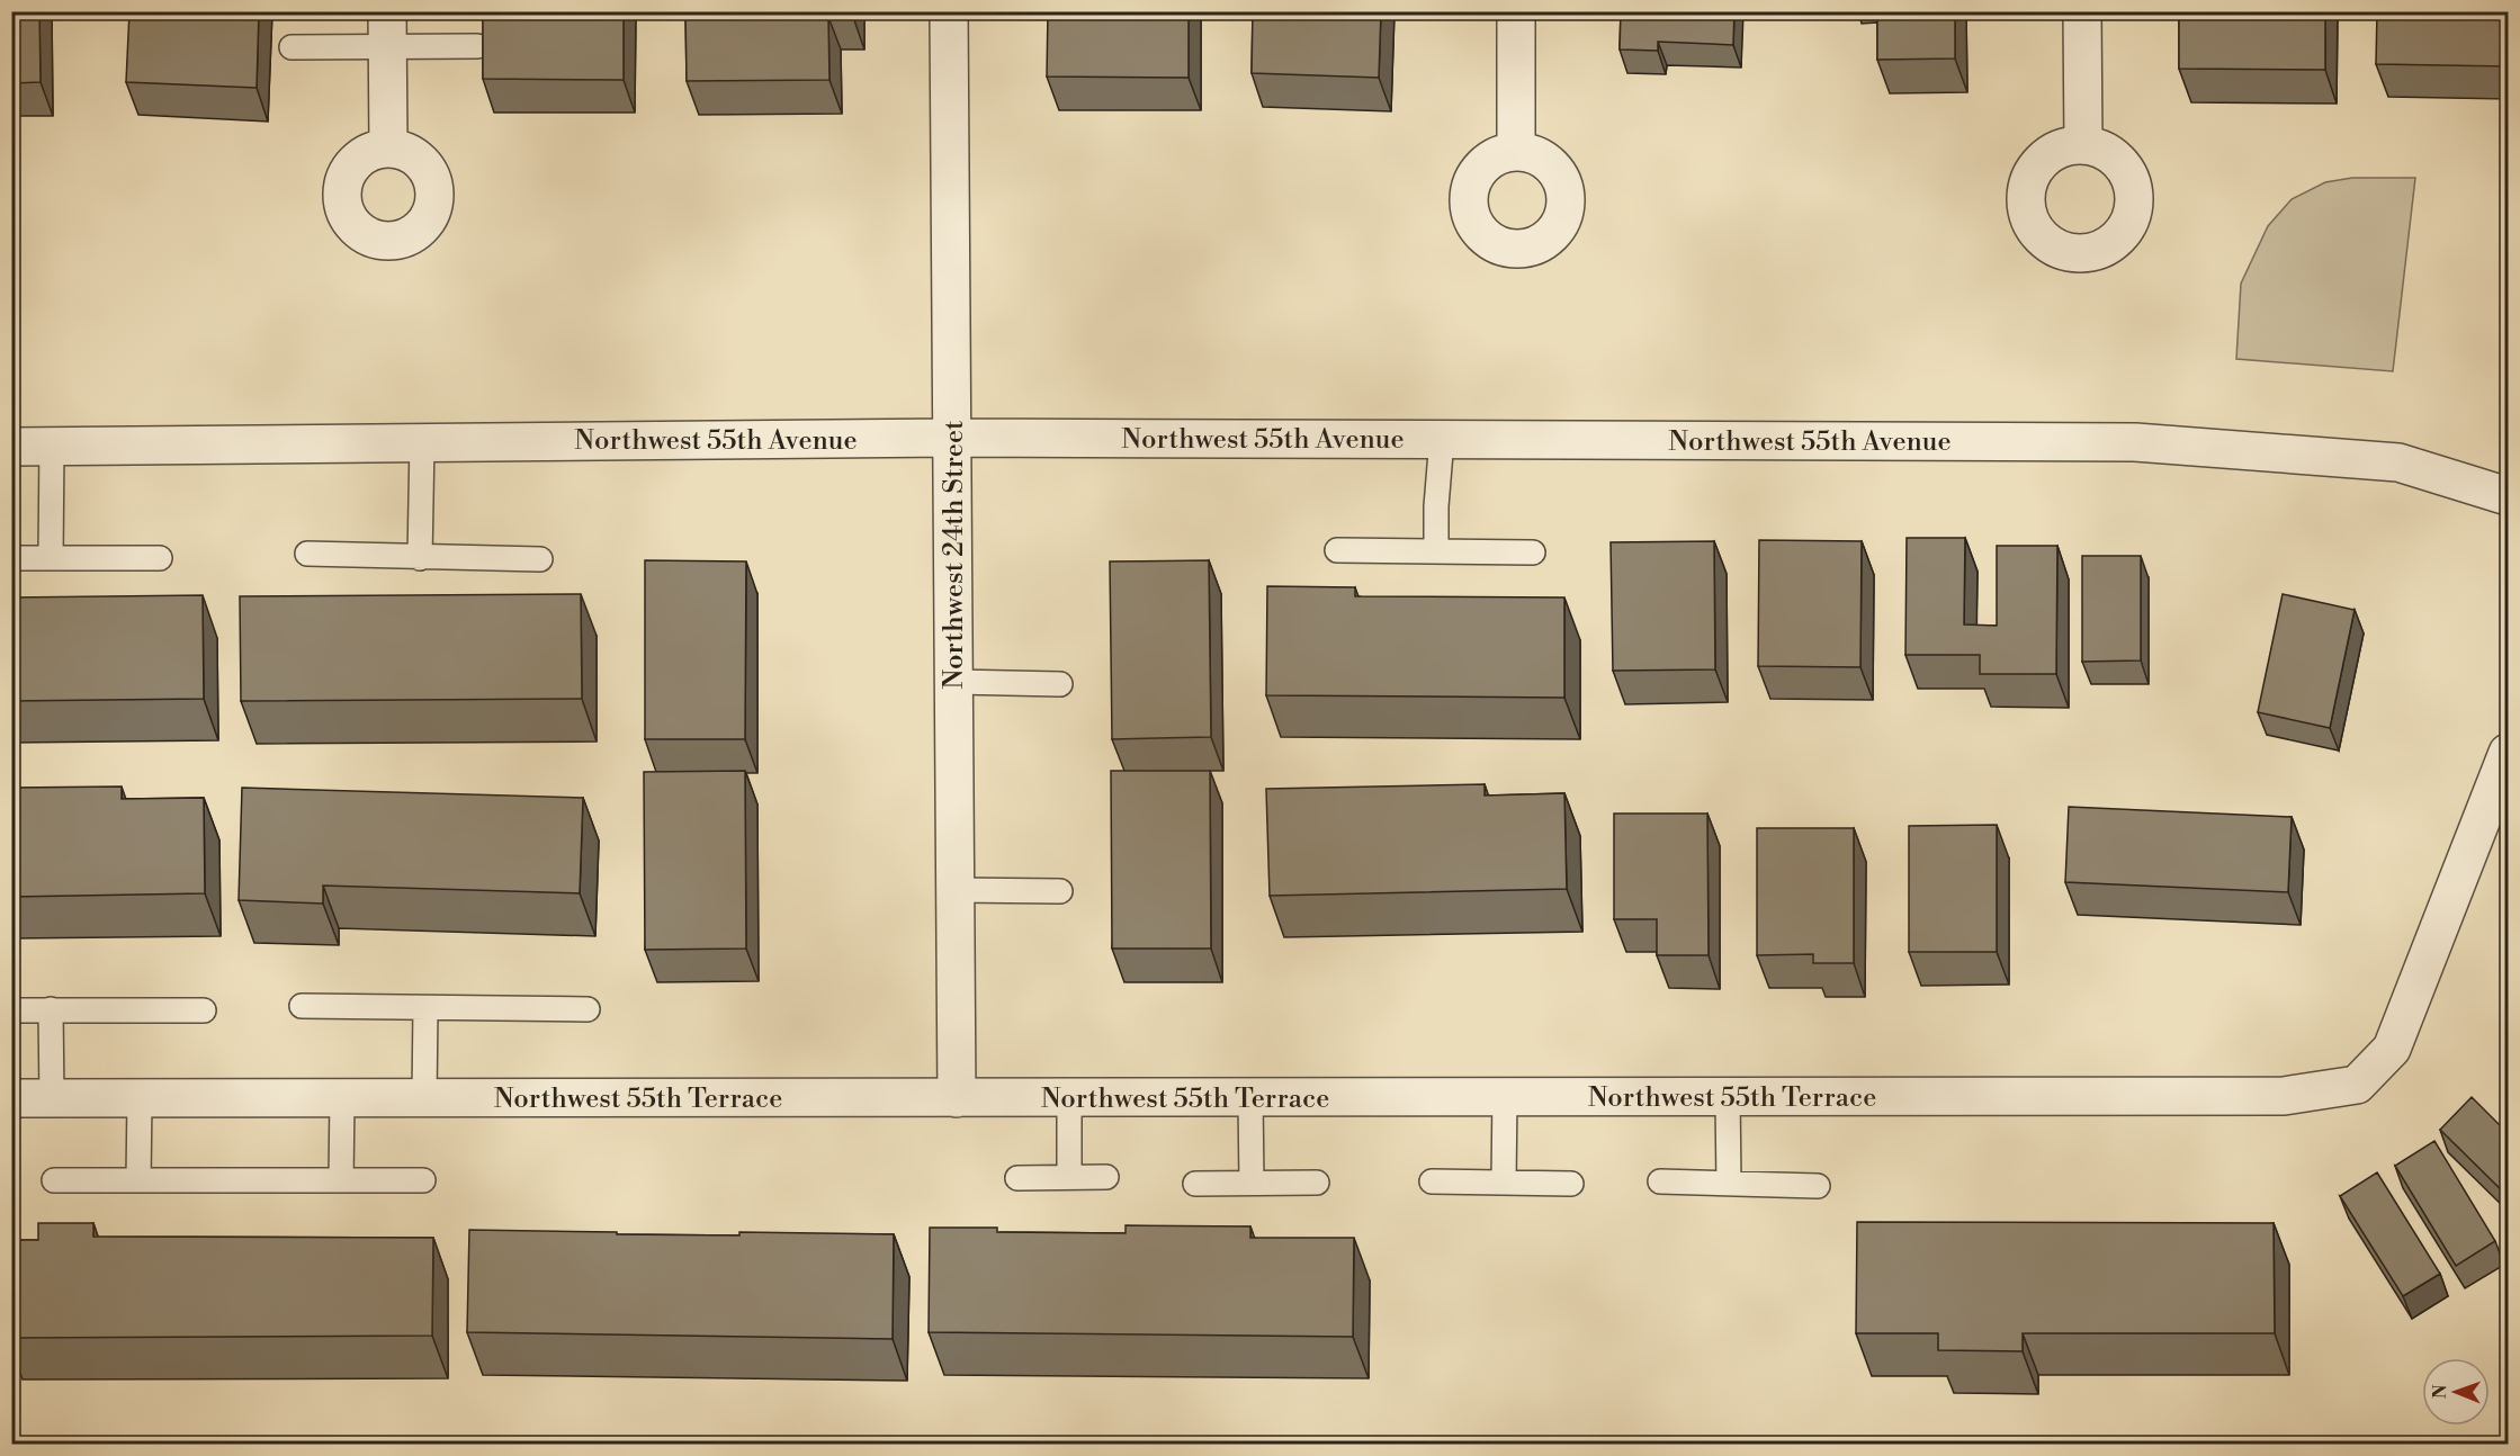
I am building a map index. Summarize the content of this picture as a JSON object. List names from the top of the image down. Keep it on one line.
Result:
{"streets":{"street":["Northwest 55th Avenue","Northwest 24th Street","Northwest 55th Terrace"]},"crossings":[["Northwest 55th Avenue","Northwest 24th Street"],["Northwest 24th Street","Northwest 55th Terrace"]],"north":"left"}
